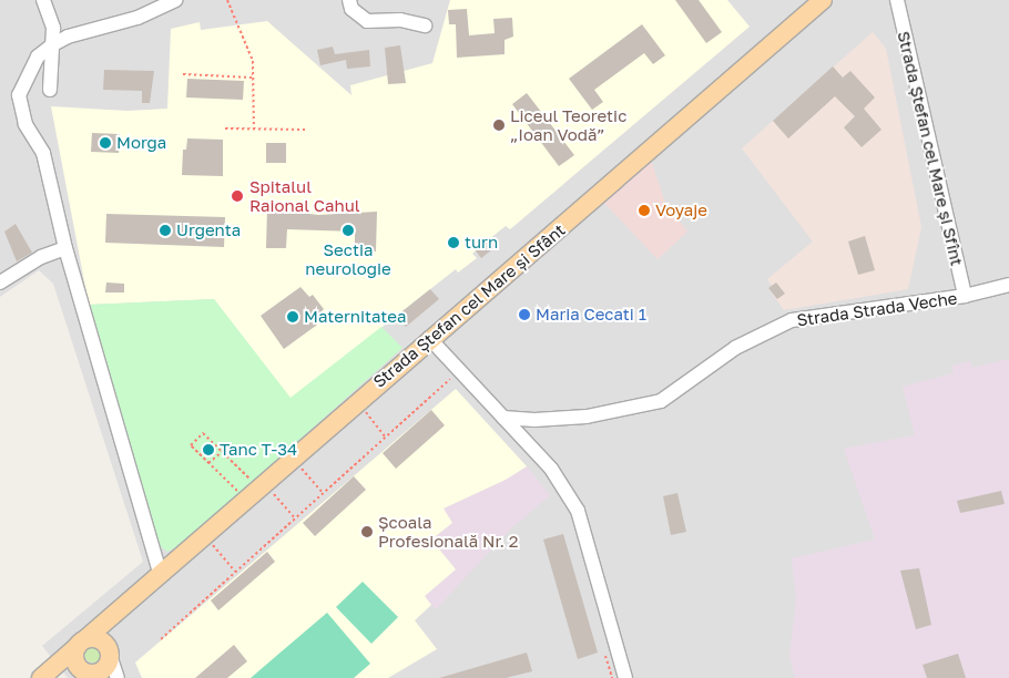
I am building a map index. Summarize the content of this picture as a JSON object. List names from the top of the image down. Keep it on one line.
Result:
{"streets":{"main road":["Strada Ștefan cel Mare și Sfânt"],"street":["Strada Ștefan cel Mare și Sfînt","Strada Strada Veche"]},"crossings":[["Strada Ștefan cel Mare și Sfînt","Strada Strada Veche"]],"places":["Liceul Teoretic „Ioan Vodă”","Morga","Spitalul Raional Cahul","Voyaje","Urgenta","Sectia neurologie","turn","Maria Cecati 1","Maternitatea","Tanc T-34","Școala Profesională Nr. 2"]}
